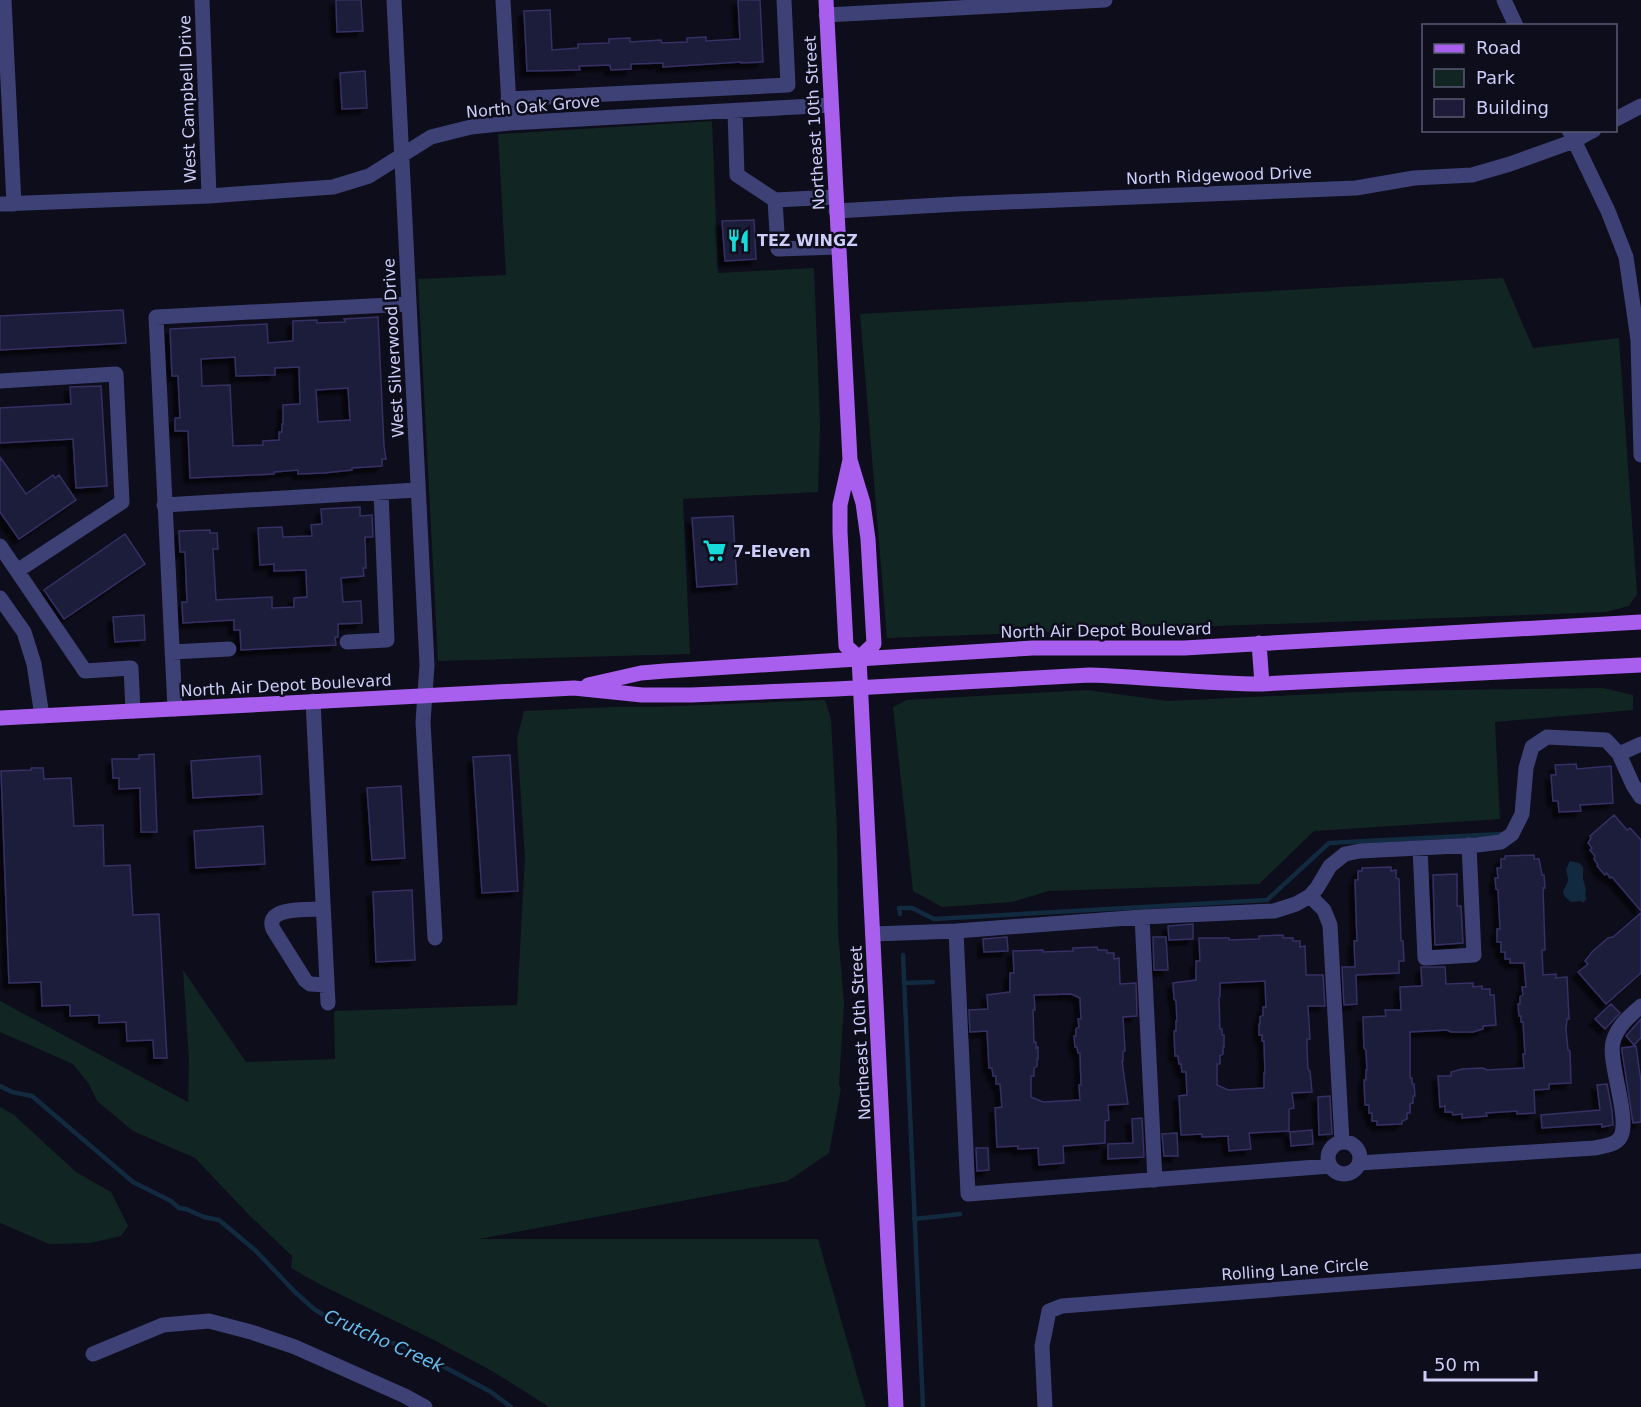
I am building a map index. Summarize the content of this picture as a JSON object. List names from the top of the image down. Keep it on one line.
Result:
{"streets":{"main road":["Northeast 10th Street","North Air Depot Boulevard"],"street":["West Campbell Drive","North Oak Grove","North Ridgewood Drive","West Silverwood Drive","Rolling Lane Circle"]},"crossings":[["West Campbell Drive","North Oak Grove"],["North Oak Grove","Northeast 10th Street"],["North Oak Grove","West Silverwood Drive"],["Northeast 10th Street","North Ridgewood Drive"],["Northeast 10th Street","North Air Depot Boulevard"],["West Silverwood Drive","North Air Depot Boulevard"]],"water":["Crutcho Creek"],"places":{"restaurant":["TEZ WINGZ"],"supermarket":["7-Eleven"]},"legend":["Road","Park","Building"],"scale_bar":"50 m"}
